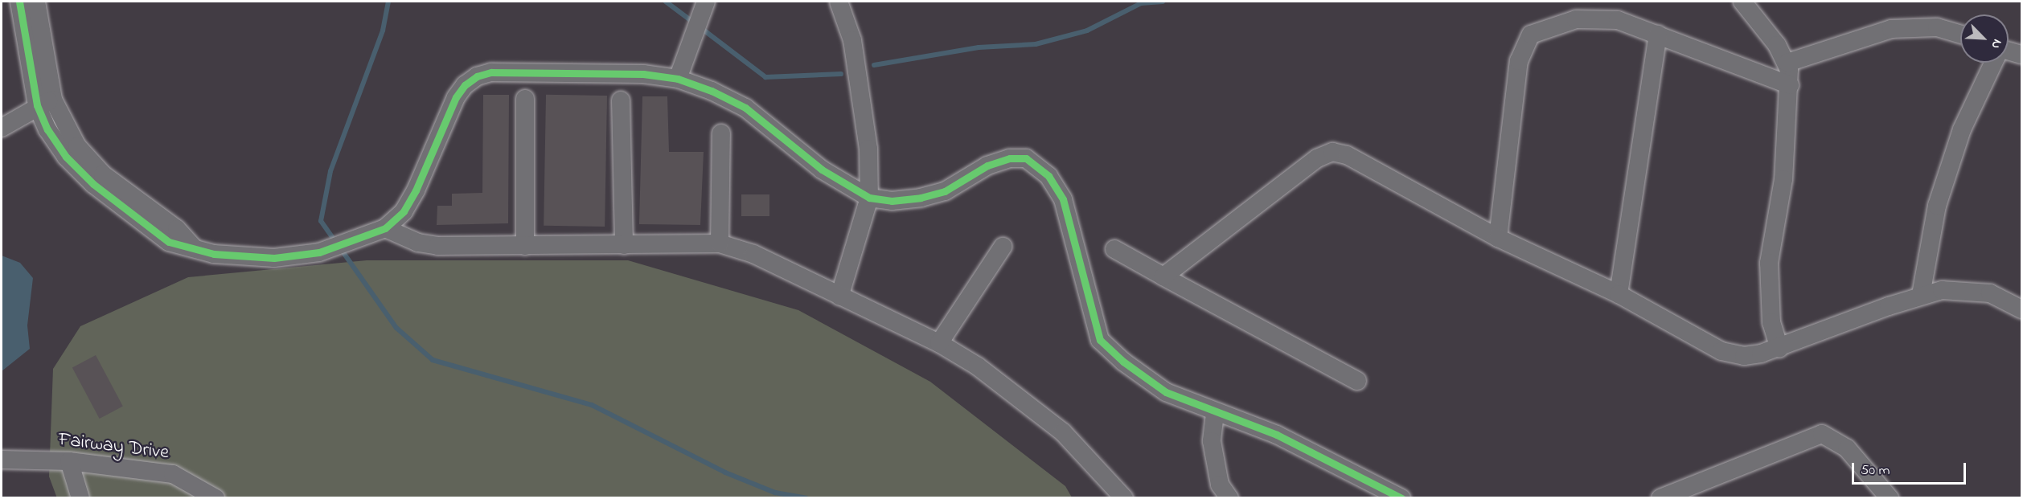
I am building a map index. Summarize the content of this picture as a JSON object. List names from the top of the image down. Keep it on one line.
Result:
{"streets":{"street":["Fairway Drive"]},"scale_bar":"50 m","north":"bottom right"}
